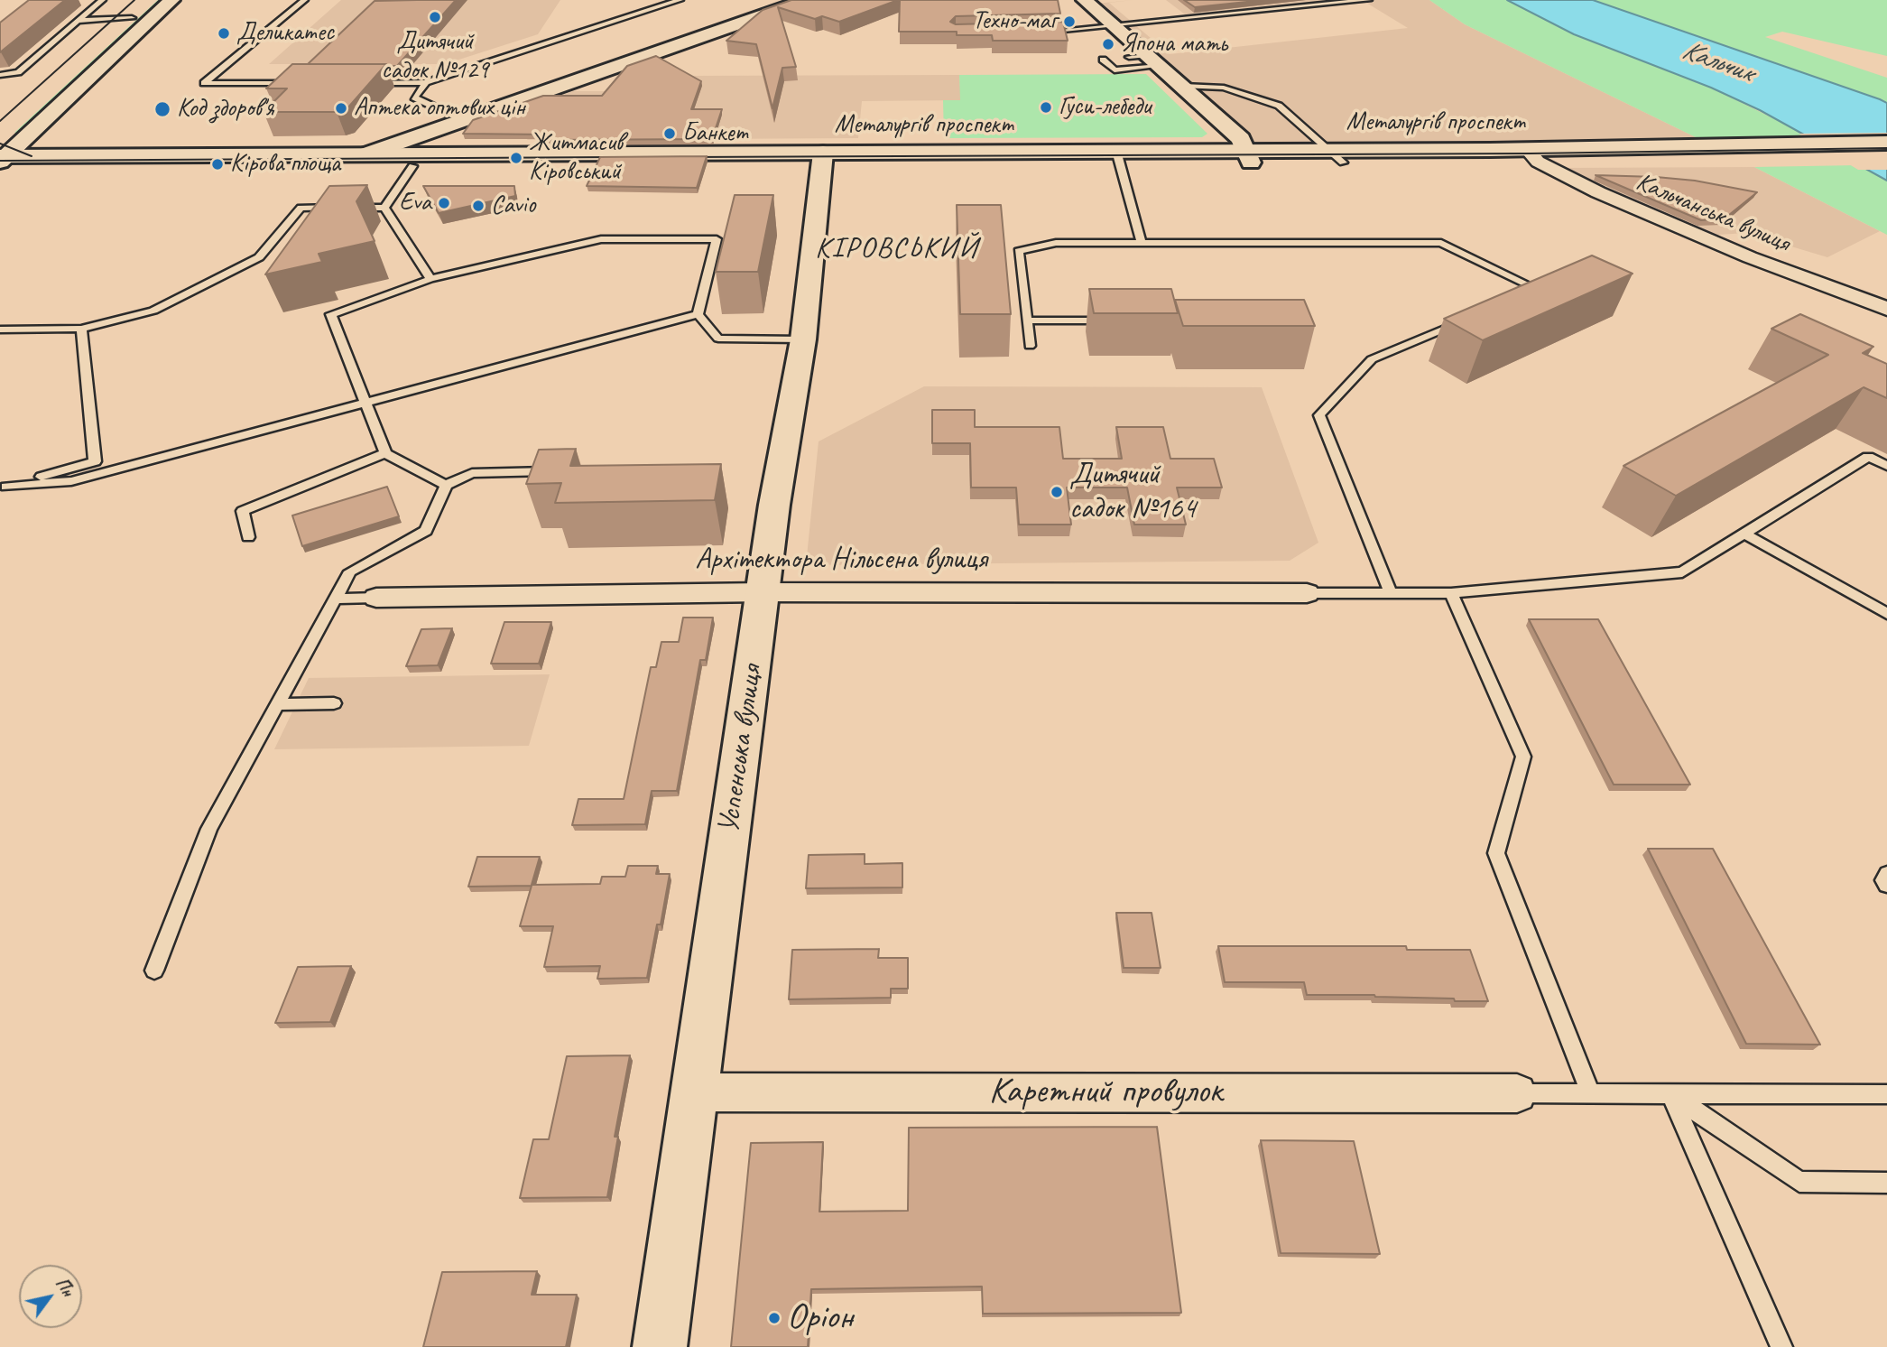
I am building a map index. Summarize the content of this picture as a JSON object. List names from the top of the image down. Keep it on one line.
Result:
{"streets":{"street":["Металургів проспект","Кальчанська вулиця","Архітектора Нільсена вулиця","Успенська вулиця","Каретний провулок"]},"crossings":[["Металургів проспект","Кальчанська вулиця"],["Металургів проспект","Успенська вулиця"],["Архітектора Нільсена вулиця","Успенська вулиця"],["Успенська вулиця","Каретний провулок"]],"districts":["КІРОВСЬКИЙ"],"water":["Кальчик"],"places":["Дитячий садок №129","Техно-маг","Деликатес","Япона мать","Гуси-лебеди","Аптека оптових цін","Код здоров'я","Банкет","Житмасив Кіровський","Кірова площа","Eva","Cavio","Дитячий садок №164","Оріон"],"north":"top right"}
